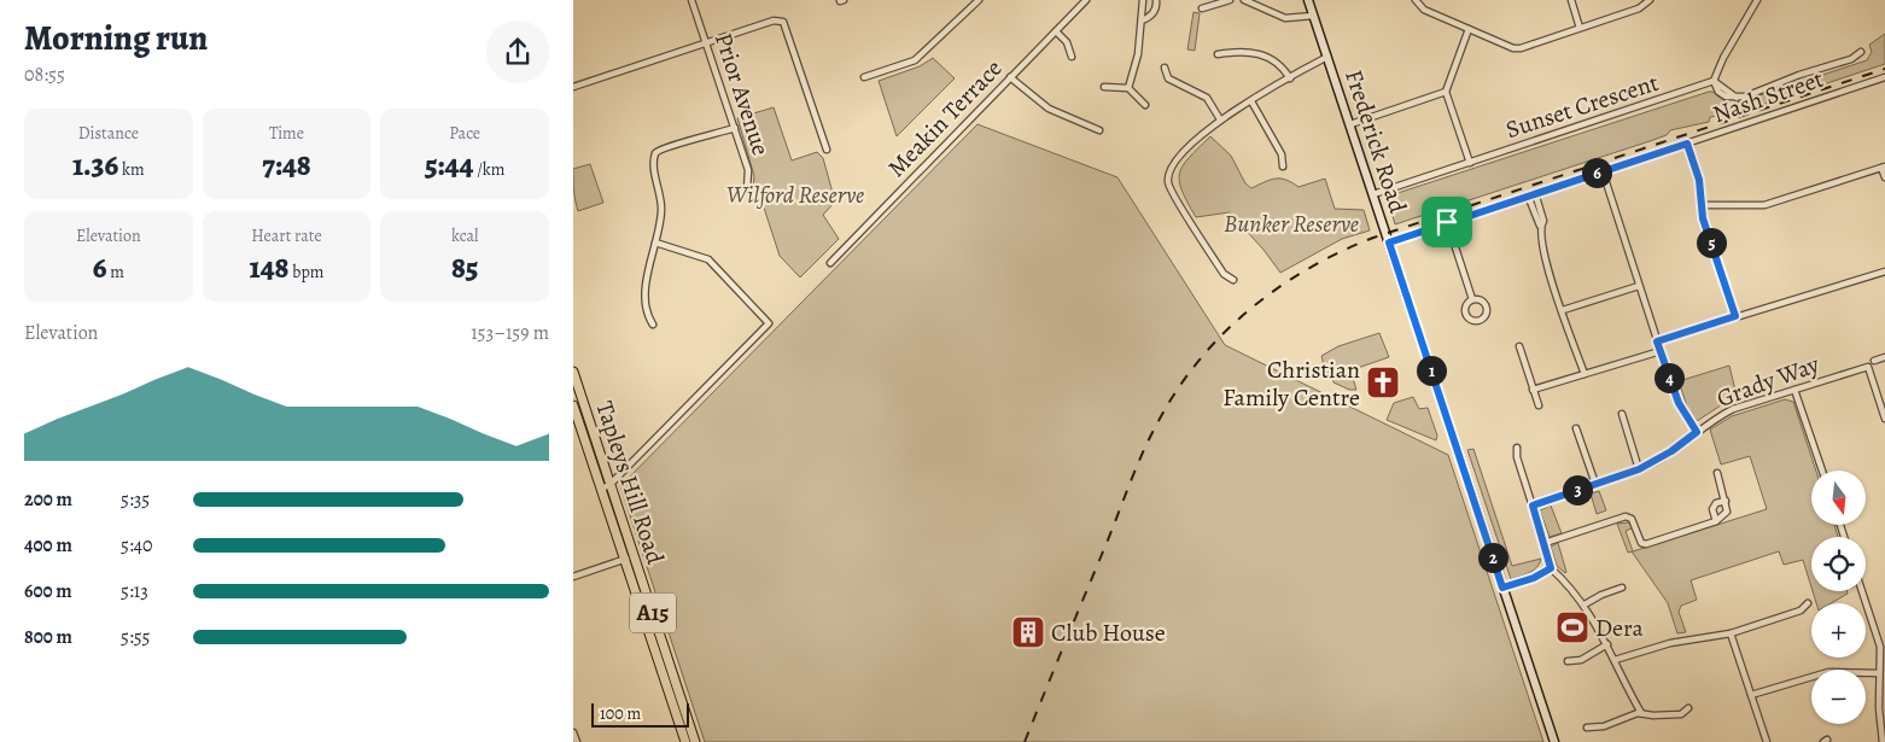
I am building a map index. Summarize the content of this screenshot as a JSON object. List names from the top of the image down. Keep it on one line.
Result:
{"streets":{"main road":["Frederick Road","Tapleys Hill Road","A15"],"street":["Prior Avenue","Nash Street","Sunset Crescent","Meakin Terrace","Grady Way"]},"crossings":[["Nash Street","Frederick Road"],["Sunset Crescent","Frederick Road"]],"parks":["Wilford Reserve","Bunker Reserve"],"places":{"church":["Christian Family Centre"],"sports":["Dera"],"building":["Club House"]},"scale_bar":"100 m","north":"bottom","page":{"heading":["Morning run","08:55"],"stats":[["Distance","1.36 km"],["Time","7:48"],["Pace","5:44 /km"],["Elevation","6 m"],["Heart rate","148 bpm"],["kcal","85"]],"pins":["6","5","1","4","3","2"],"chart":["Elevation","153–159 m"],"map_buttons":["+","−"],"list":[{"name":"200 m","note":"5:35"},{"name":"400 m","note":"5:40"},{"name":"600 m","note":"5:13"},{"name":"800 m","note":"5:55"}],"scale":"100 m"}}
